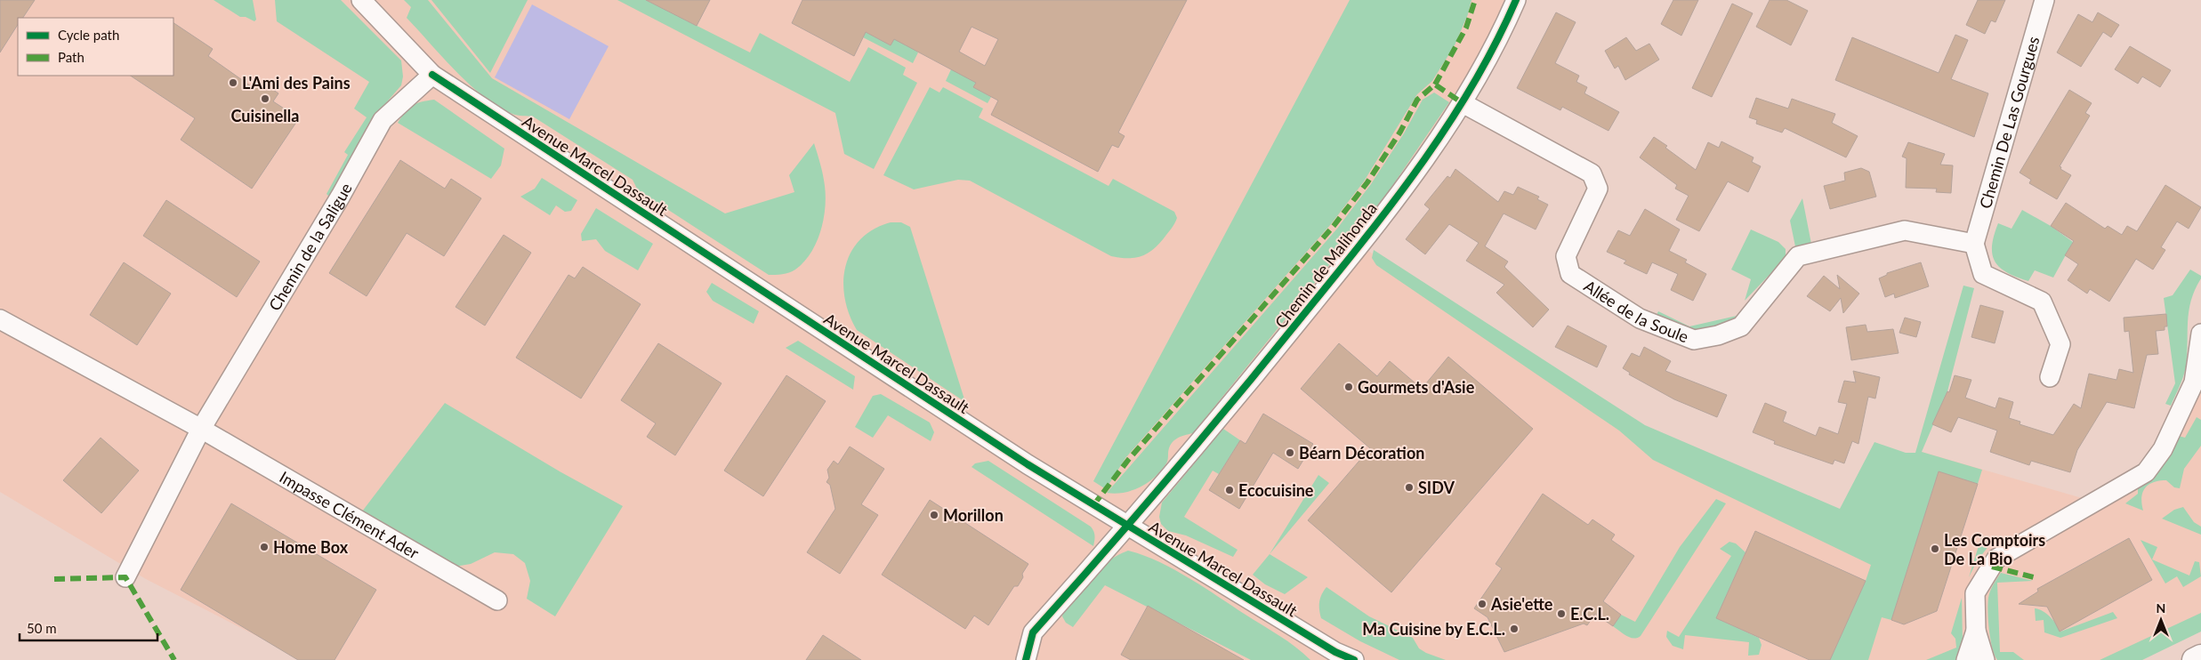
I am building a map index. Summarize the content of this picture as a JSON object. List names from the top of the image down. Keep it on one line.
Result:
{"streets":{"street":["Chemin De Las Gourgues","Avenue Marcel Dassault","Chemin de la Saligue","Chemin de Malihonda","Allée de la Soule","Impasse Clément Ader"]},"crossings":[["Chemin De Las Gourgues","Allée de la Soule"],["Avenue Marcel Dassault","Chemin de la Saligue"],["Avenue Marcel Dassault","Chemin de Malihonda"],["Chemin de la Saligue","Impasse Clément Ader"],["Chemin de Malihonda","Allée de la Soule"]],"places":["L'Ami des Pains","Cuisinella","Gourmets d'Asie","Béarn Décoration","SIDV","Ecocuisine","Morillon","Home Box","Les Comptoirs De La Bio","Asie'ette","E.C.L.","Ma Cuisine by E.C.L."],"legend":["Cycle path","Path"],"scale_bar":"50 m","north":"top"}
